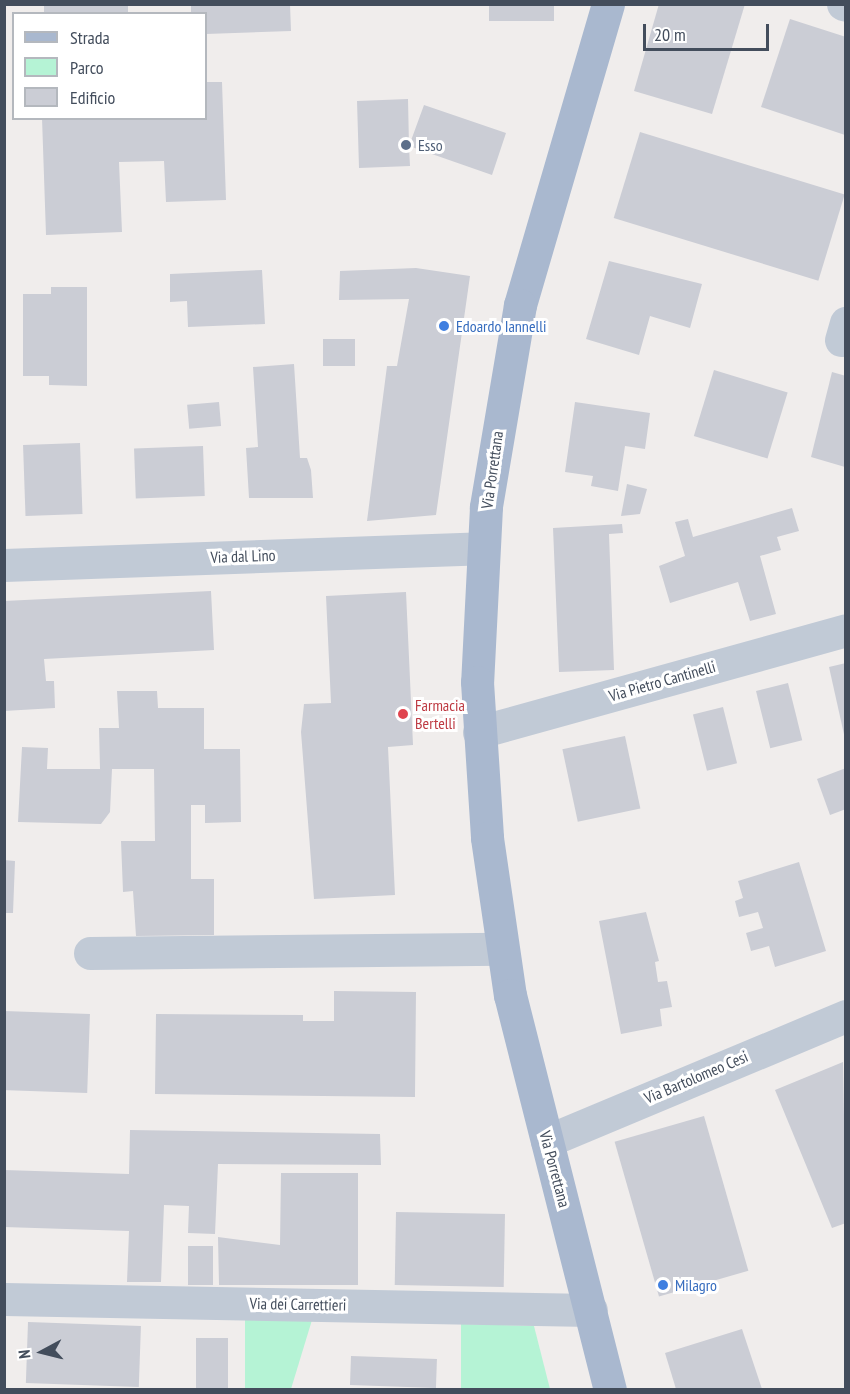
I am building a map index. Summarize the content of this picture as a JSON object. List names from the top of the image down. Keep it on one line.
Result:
{"streets":{"main road":["Via Porrettana"],"street":["Via dal Lino","Via Pietro Cantinelli","Via Bartolomeo Cesi","Via dei Carrettieri"]},"crossings":[["Via Porrettana","Via dal Lino"],["Via Porrettana","Via Pietro Cantinelli"],["Via Porrettana","Via Bartolomeo Cesi"],["Via Porrettana","Via dei Carrettieri"]],"places":["Esso","Edoardo Iannelli","Farmacia Bertelli","Milagro"],"legend":["Strada","Parco","Edificio"],"scale_bar":"20 m","north":"left"}
